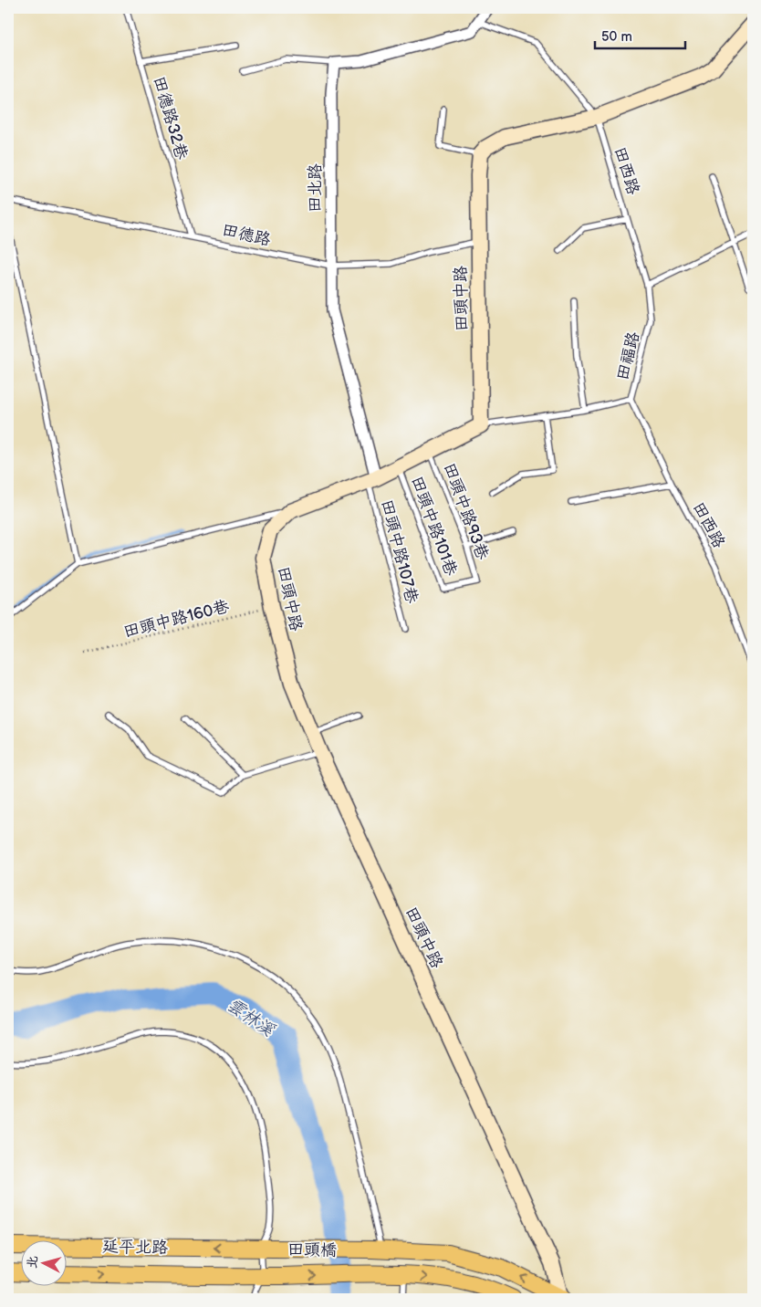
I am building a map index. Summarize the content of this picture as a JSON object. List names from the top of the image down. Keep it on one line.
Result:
{"streets":{"main road":["延平北路","田頭橋"],"street":["田北路","田頭中路"],"lane":["田德路32巷","田西路","田德路","田福路","田頭中路93巷","田頭中路101巷","田頭中路107巷"],"path":["田頭中路160巷"]},"crossings":[["田德路32巷","田德路"],["田西路","田福路"],["田北路","田德路"],["田北路","田頭中路"],["田北路","田頭中路107巷"],["田德路","田頭中路"],["田頭中路","田福路"],["田頭中路","田頭中路93巷"],["田頭中路","田頭中路101巷"],["田頭中路","田頭中路107巷"],["田頭中路","田頭中路160巷"],["田頭中路93巷","田頭中路101巷"],["延平北路","田頭橋"]],"water":["雲林溪"],"scale_bar":"50 m","north":"left"}
